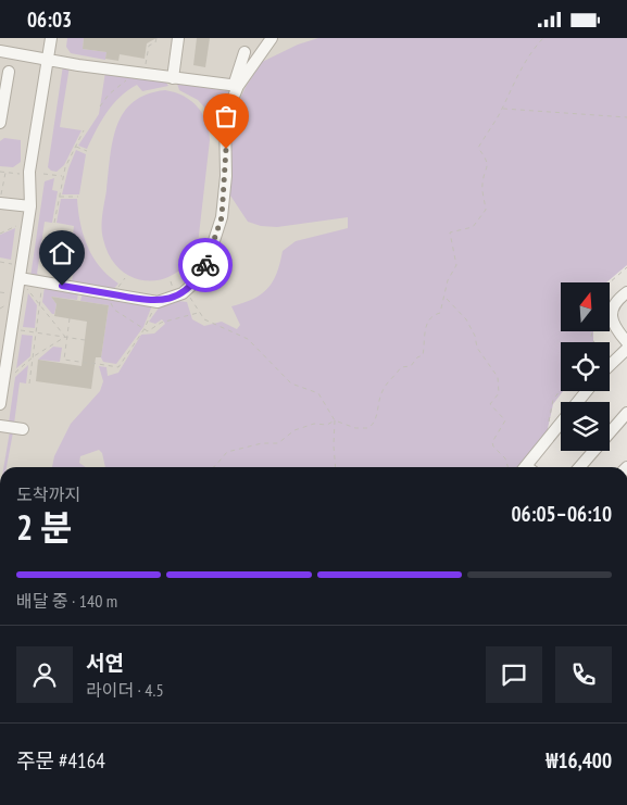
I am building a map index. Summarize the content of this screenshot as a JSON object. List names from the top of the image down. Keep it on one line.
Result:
{"north":"top","page":{"status":"06:03","heading":["2 분","도착까지","06:05–06:10"],"panel":["서연","라이더 · 4.5","주문 #4164","₩16,400"],"bar":"배달 중 · 140 m"}}
